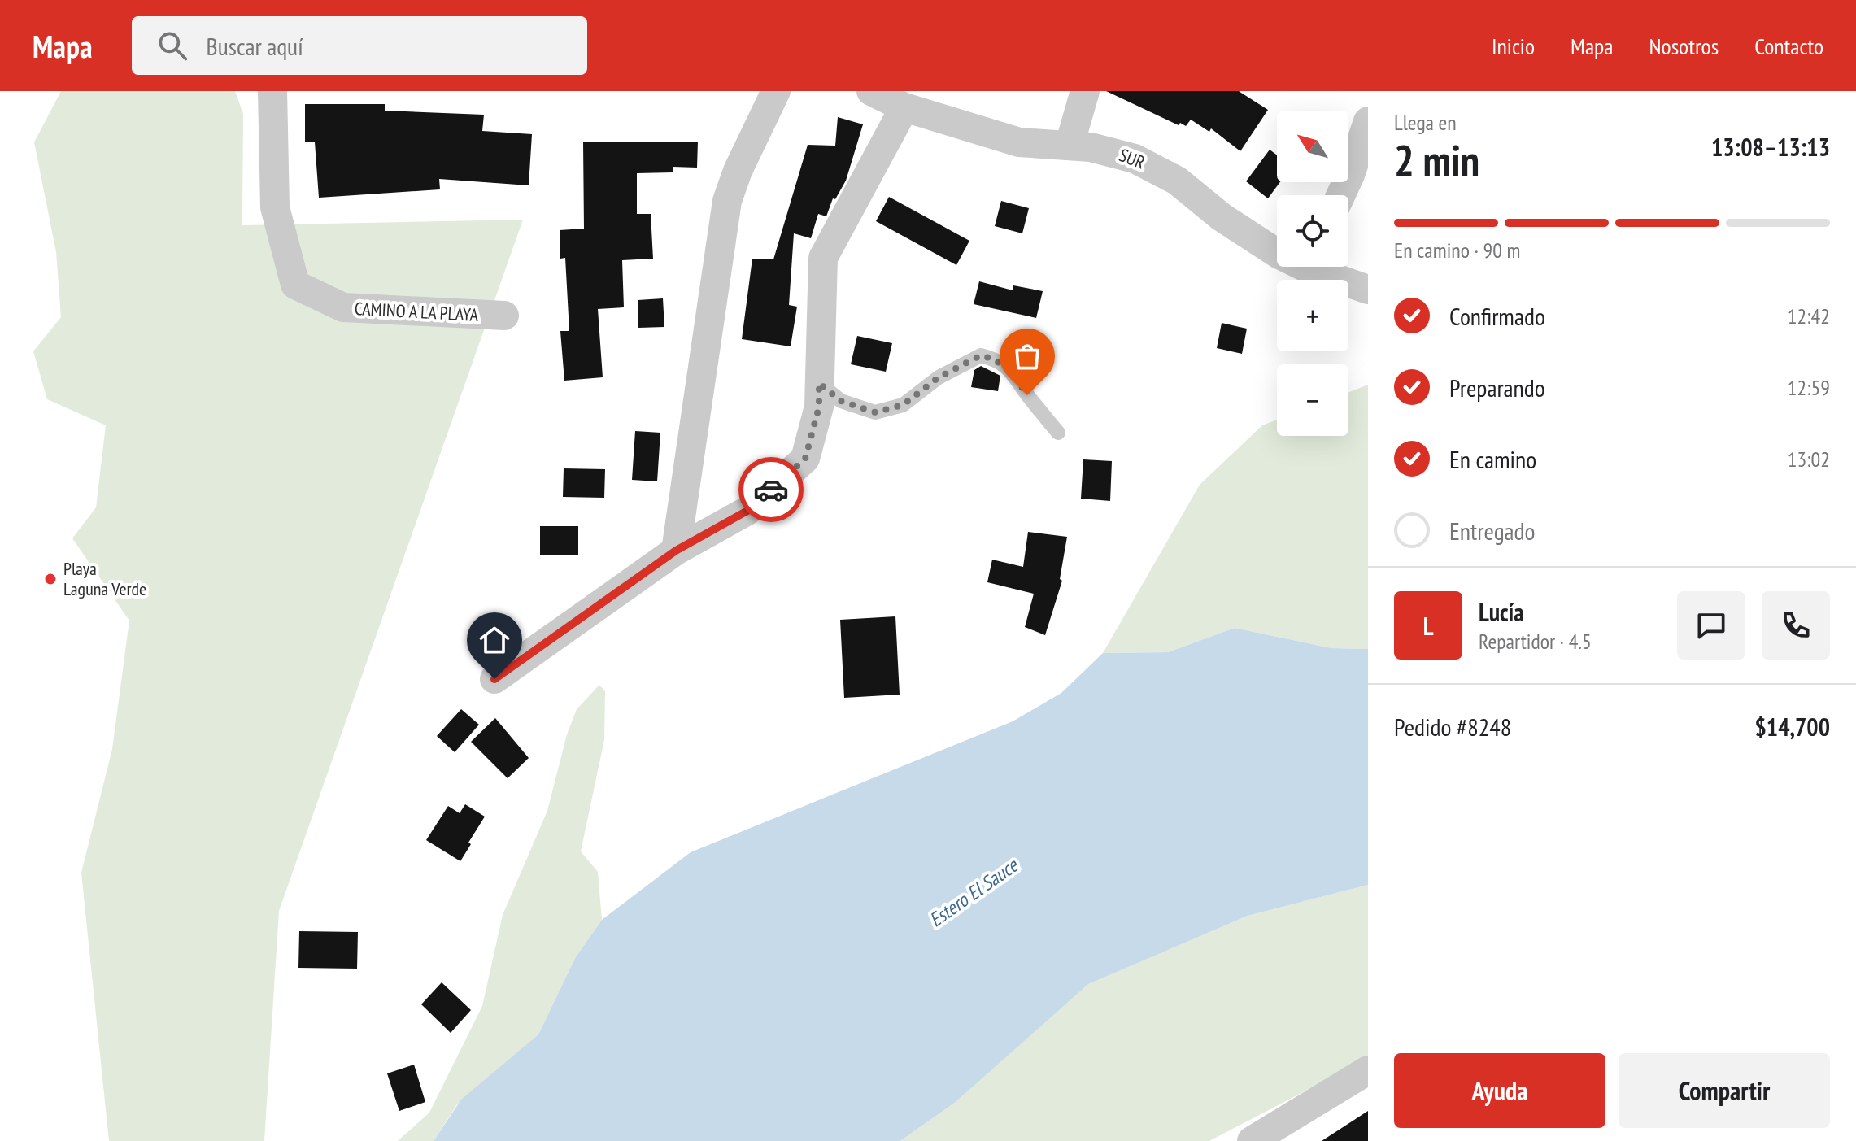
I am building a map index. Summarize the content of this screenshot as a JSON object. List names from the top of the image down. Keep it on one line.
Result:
{"streets":{"street":["SUR","CAMINO A LA PLAYA"]},"water":["Estero El Sauce"],"places":["Playa Laguna Verde"],"north":"top left","page":{"header":"Mapa","search":"Buscar aquí","nav":["Inicio","Mapa","Nosotros","Contacto"],"heading":["2 min","Llega en","13:08–13:13"],"panel":["Lucía","Repartidor · 4.5","Pedido #8248","$14,700"],"map_buttons":["+","−"],"bar":"En camino · 90 m","list":[["Confirmado","12:42"],["Preparando","12:59"],["En camino","13:02"],"Entregado"],"round":"L","buttons":["Ayuda","Compartir"]}}
